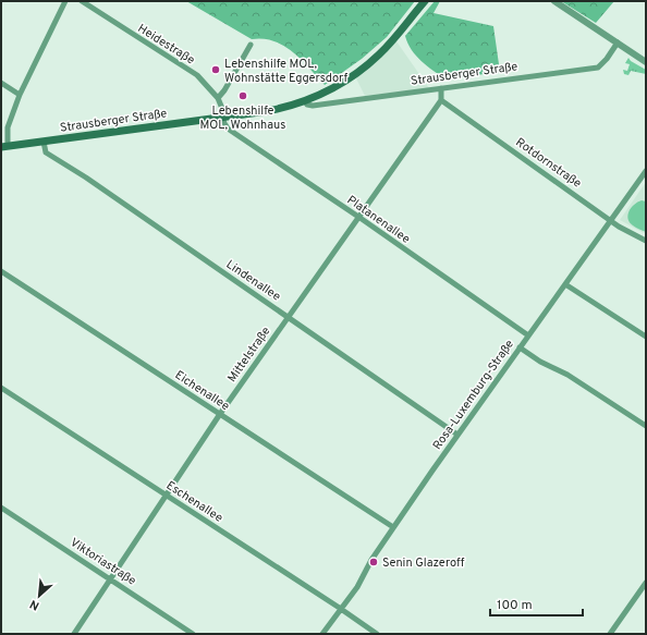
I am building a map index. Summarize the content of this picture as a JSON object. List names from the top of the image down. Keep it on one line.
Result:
{"streets":{"main road":["Strausberger Straße"],"street":["Heidestraße","Rotdornstraße","Platanenallee","Lindenallee","Mittelstraße","Eichenallee","Rosa-Luxemburg-Straße","Eschenallee","Viktoriastraße"]},"crossings":[["Heidestraße","Strausberger Straße"],["Heidestraße","Platanenallee"],["Strausberger Straße","Platanenallee"],["Strausberger Straße","Lindenallee"],["Rotdornstraße","Mittelstraße"],["Rotdornstraße","Rosa-Luxemburg-Straße"],["Platanenallee","Mittelstraße"],["Platanenallee","Rosa-Luxemburg-Straße"],["Lindenallee","Mittelstraße"],["Lindenallee","Rosa-Luxemburg-Straße"],["Mittelstraße","Eichenallee"],["Mittelstraße","Eschenallee"],["Mittelstraße","Viktoriastraße"],["Eichenallee","Rosa-Luxemburg-Straße"],["Rosa-Luxemburg-Straße","Eschenallee"]],"places":["Lebenshilfe MOL, Wohnstätte Eggersdorf","Lebenshilfe MOL, Wohnhaus","Senin Glazeroff"],"scale_bar":"100 m","north":"bottom left"}
